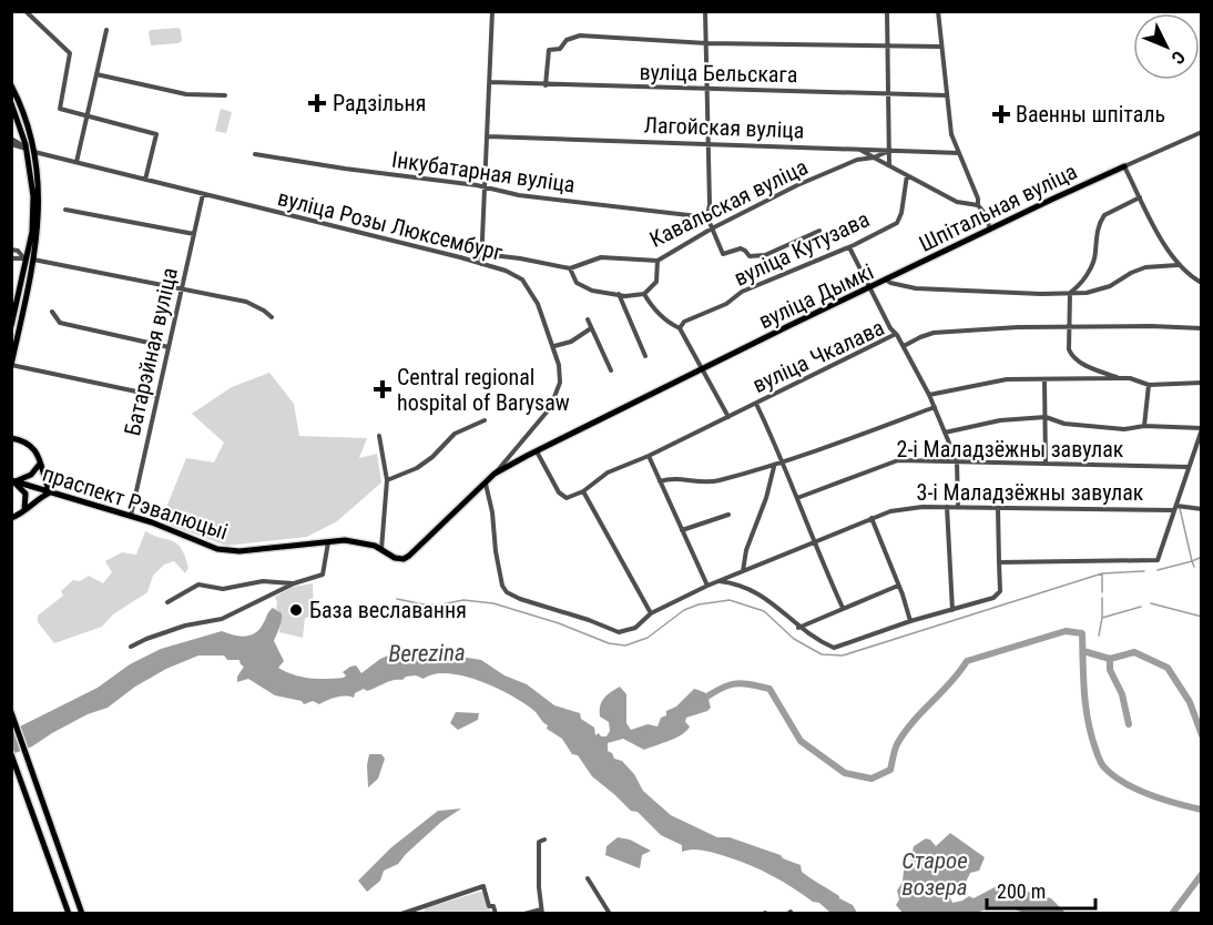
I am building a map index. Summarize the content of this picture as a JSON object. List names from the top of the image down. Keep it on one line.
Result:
{"streets":{"main road":["Шпітальная вуліца","вуліца Розы Люксембург","вуліца Дымкі","праспект Рэвалюцыі"],"street":["вуліца Бельскага","Лагойская вуліца","Інкубатарная вуліца","Кавальская вуліца","вуліца Кутузава","Батарэйная вуліца","вуліца Чкалава","2-і Маладзёжны завулак","3-і Маладзёжны завулак"]},"crossings":[["Лагойская вуліца","Кавальская вуліца"],["Шпітальная вуліца","вуліца Дымкі"],["вуліца Розы Люксембург","вуліца Дымкі"],["вуліца Розы Люксембург","Батарэйная вуліца"],["вуліца Розы Люксембург","3-і Маладзёжны завулак"],["вуліца Розы Люксембург","праспект Рэвалюцыі"],["Батарэйная вуліца","праспект Рэвалюцыі"]],"water":["Berezina","Старое возера"],"places":{"health":["Радзільня","Ваенны шпіталь","Central regional hospital of Barysaw"],"other":["База веславання"]},"scale_bar":"200 m","north":"bottom right"}
